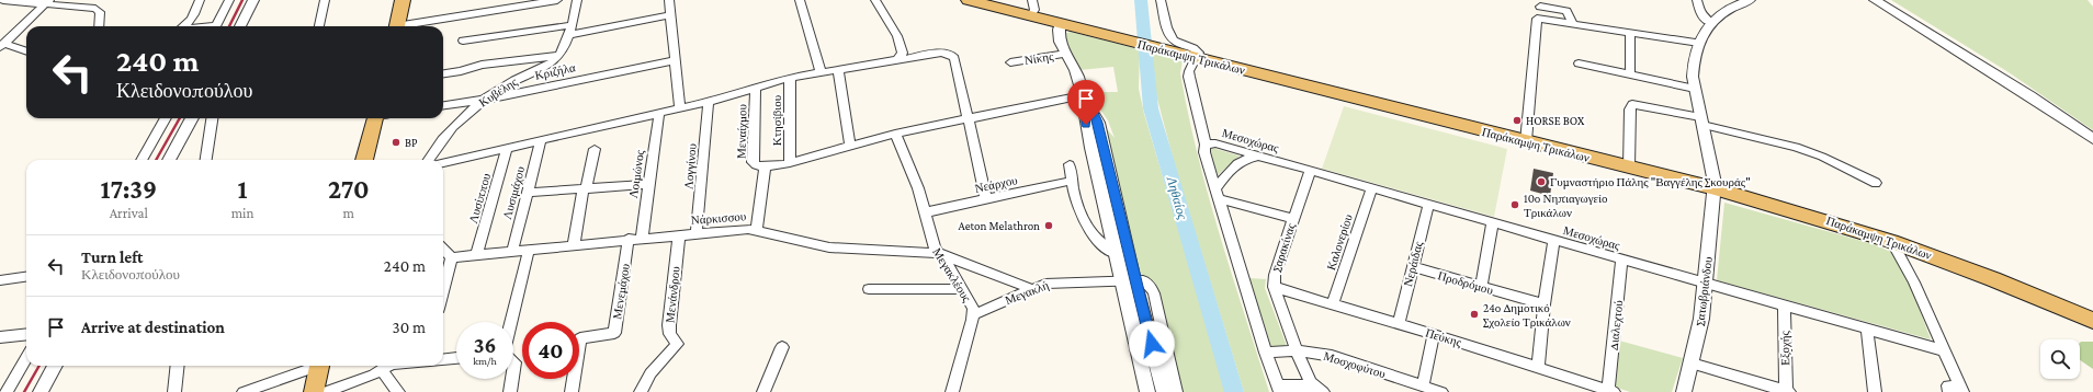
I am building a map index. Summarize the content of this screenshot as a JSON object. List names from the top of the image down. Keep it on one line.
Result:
{"streets":{"main road":["Παράκαμψη Τρικάλων"],"street":["Νίκης","Κριζήλα","Κυβέλης","Κτησίβιου","Μεναίχμου","Μεσοχώρας","Λογγίνου","Λοιμώνος","Νεάρχου","Λυσιμάχου","Λυσίππου","Νάρκισσου","Καλονερίου","Σαρακίνας","Νεράιδας","Μεγακλέους","Προδρόμου","Μενεμάχου","Σατωβριάνδου","Μεγακλή","Μενάνδρου","Διαλεχτού","Πεύκης","Εξοχής","Μοσχοφύτου"]},"crossings":[["Παράκαμψη Τρικάλων","Νίκης"],["Παράκαμψη Τρικάλων","Σατωβριάνδου"],["Νίκης","Μεγακλή"],["Κριζήλα","Κυβέλης"],["Μεσοχώρας","Καλονερίου"],["Μεσοχώρας","Σαρακίνας"],["Μεσοχώρας","Νεράιδας"],["Μεσοχώρας","Σατωβριάνδου"],["Μεσοχώρας","Διαλεχτού"],["Μεσοχώρας","Εξοχής"],["Λογγίνου","Νάρκισσου"],["Λοιμώνος","Νάρκισσου"],["Νεάρχου","Μεγακλέους"],["Λυσιμάχου","Νάρκισσου"],["Λυσίππου","Νάρκισσου"],["Νάρκισσου","Μεγακλέους"],["Νάρκισσου","Μενεμάχου"],["Νάρκισσου","Μεγακλή"],["Νάρκισσου","Μενάνδρου"],["Καλονερίου","Πεύκης"],["Σαρακίνας","Πεύκης"],["Σαρακίνας","Μοσχοφύτου"],["Νεράιδας","Προδρόμου"],["Νεράιδας","Πεύκης"],["Μεγακλέους","Μεγακλή"],["Διαλεχτού","Πεύκης"]],"water":["Ληθαίος"],"places":["HORSE BOX","BP","Γυμναστήριο Πάλης \"Βαγγέλης Σκουράς\"","10ο Νηπιαγωγείο Τρικάλων","Aeton Melathron","24ο Δημοτικό Σχολείο Τρικάλων"],"page":{"turn":["240 m","Κλειδονοπούλου"],"eta":["17:39","Arrival","1","min","270","m"],"list":[{"name":"Turn left","note":"Κλειδονοπούλου","value":"240 m"},{"name":"Arrive at destination","value":"30 m"}],"speed":"36 km/h","limit":"40"}}
